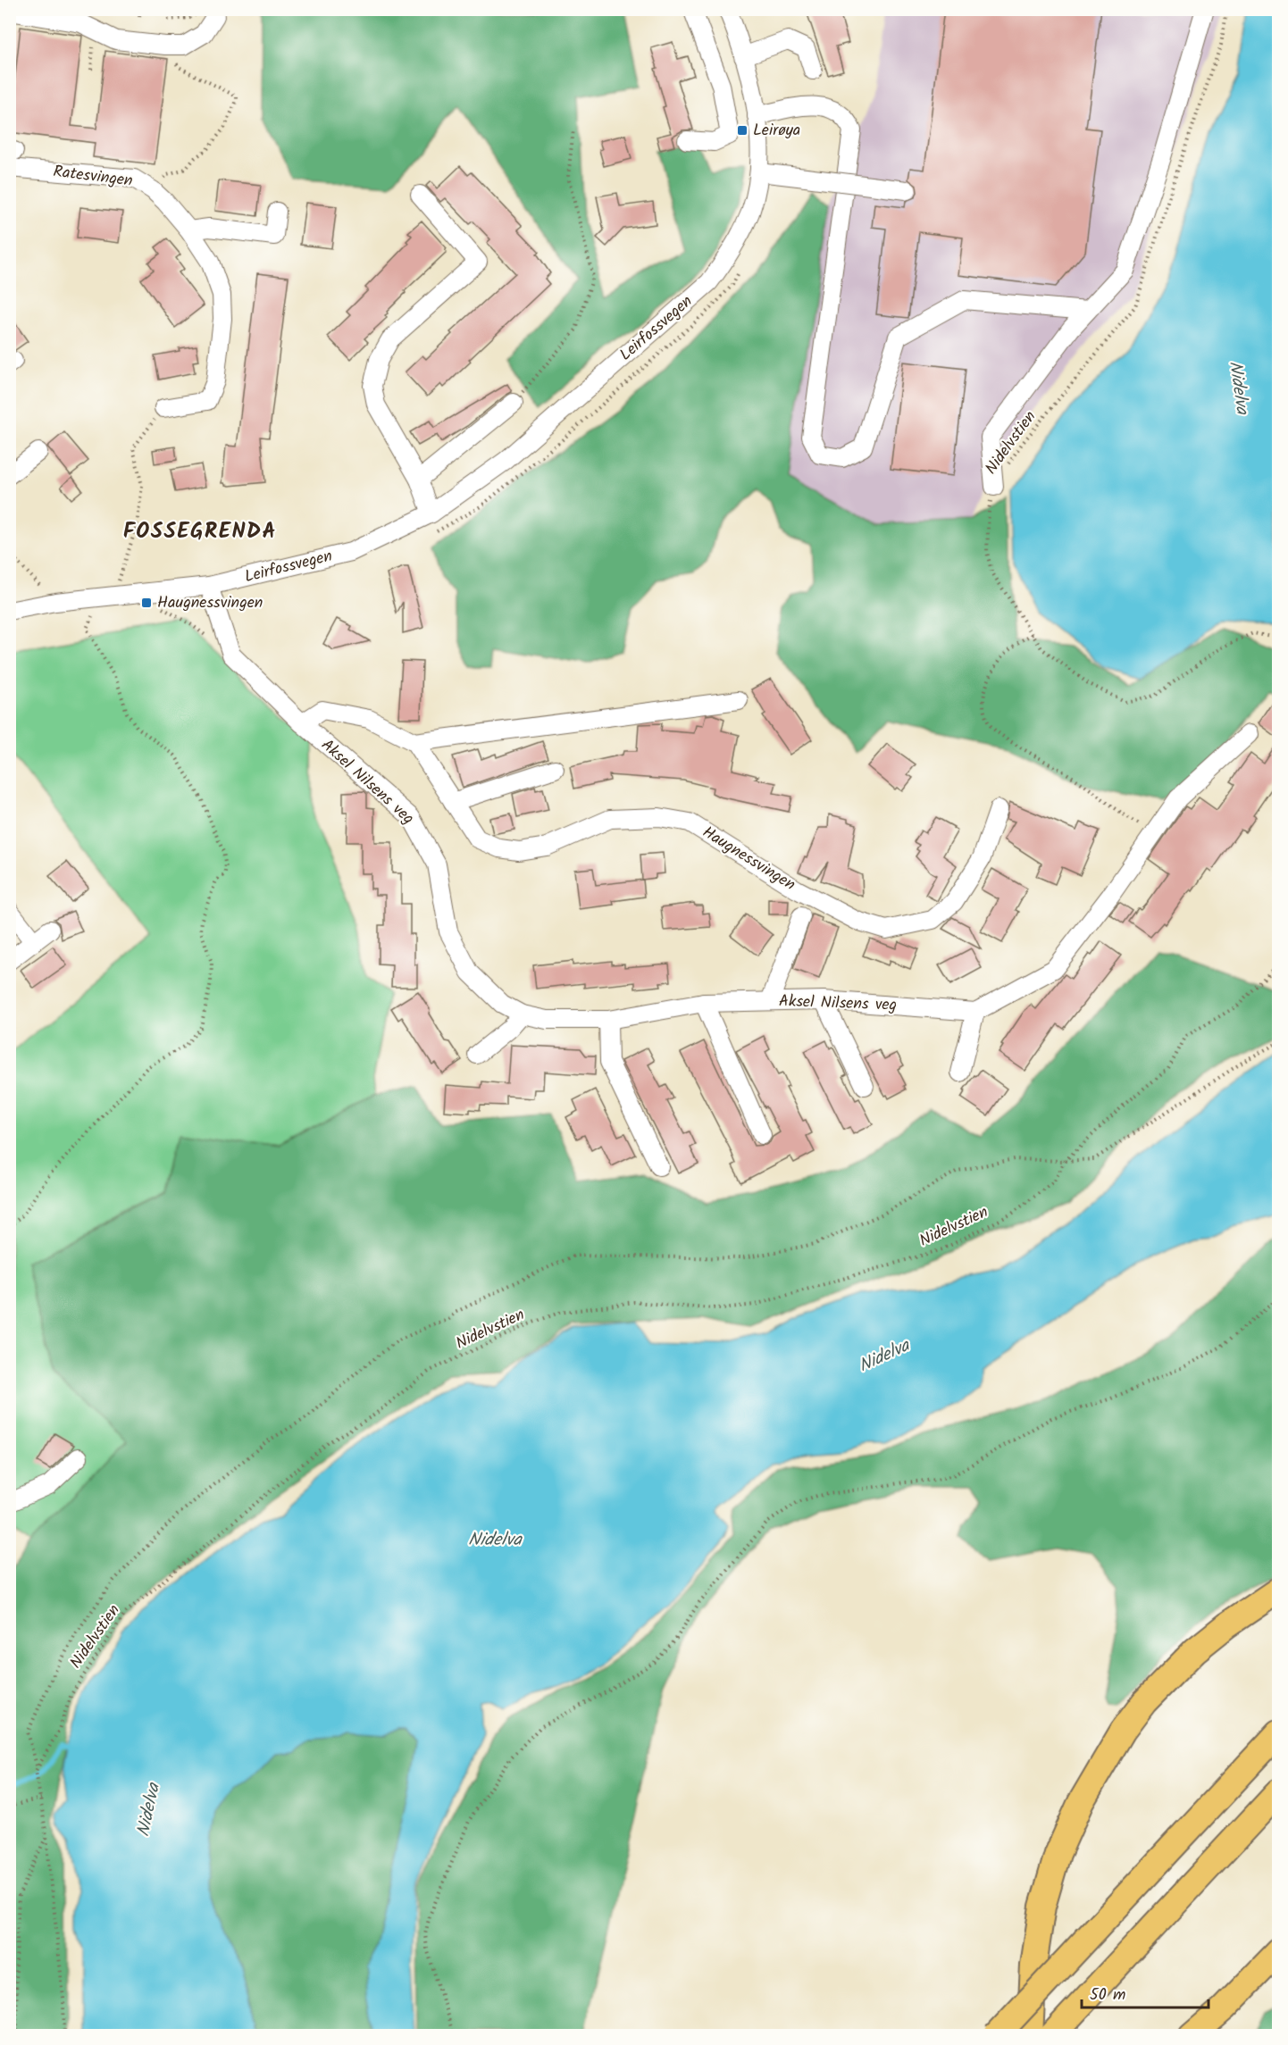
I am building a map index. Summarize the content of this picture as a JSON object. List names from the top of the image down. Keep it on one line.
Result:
{"streets":{"street":["Ratesvingen","Leirfossvegen","Aksel Nilsens veg","Haugnessvingen"],"path":["Nidelvstien"]},"crossings":[["Leirfossvegen","Aksel Nilsens veg"]],"districts":["FOSSEGRENDA"],"water":["Nidelva"],"places":{"transit":["Leirøya","Haugnessvingen"]},"scale_bar":"50 m"}
